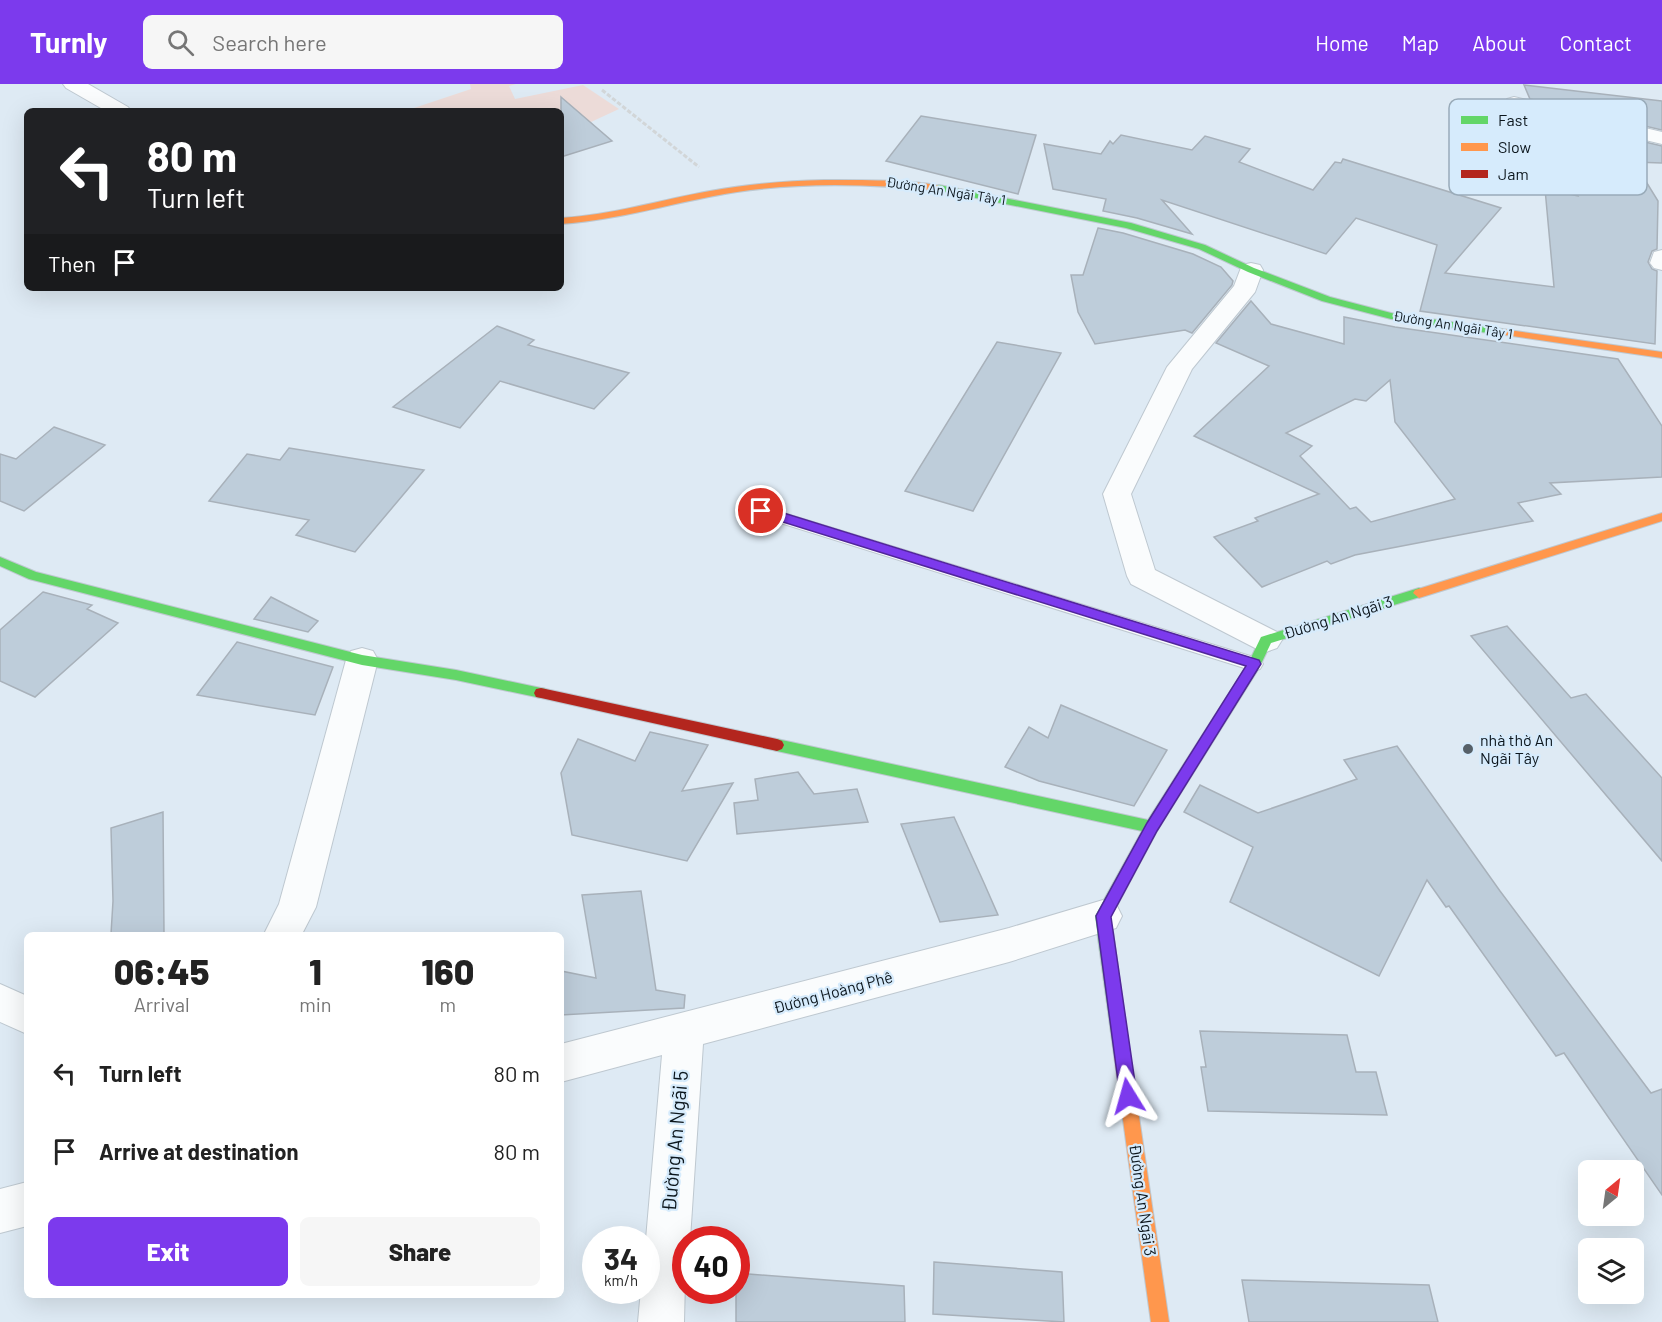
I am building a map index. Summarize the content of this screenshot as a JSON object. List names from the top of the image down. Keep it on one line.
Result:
{"streets":{"street":["Đường An Ngãi Tây 1","Đường An Ngãi 3","Đường Hoàng Phê","Đường An Ngãi 5"]},"crossings":[["Đường An Ngãi 3","Đường Hoàng Phê"],["Đường Hoàng Phê","Đường An Ngãi 5"]],"places":["nhà thờ An Ngãi Tây"],"legend":["Fast","Slow","Jam"],"north":"top right","page":{"header":"Turnly","search":"Search here","nav":["Home","Map","About","Contact"],"turn":["80 m","Turn left"],"then":"Then","eta":["06:45","Arrival","1","min","160","m"],"list":[{"name":"Turn left","value":"80 m"},{"name":"Arrive at destination","value":"80 m"}],"buttons":["Exit","Share"],"speed":"34 km/h","limit":"40"}}
